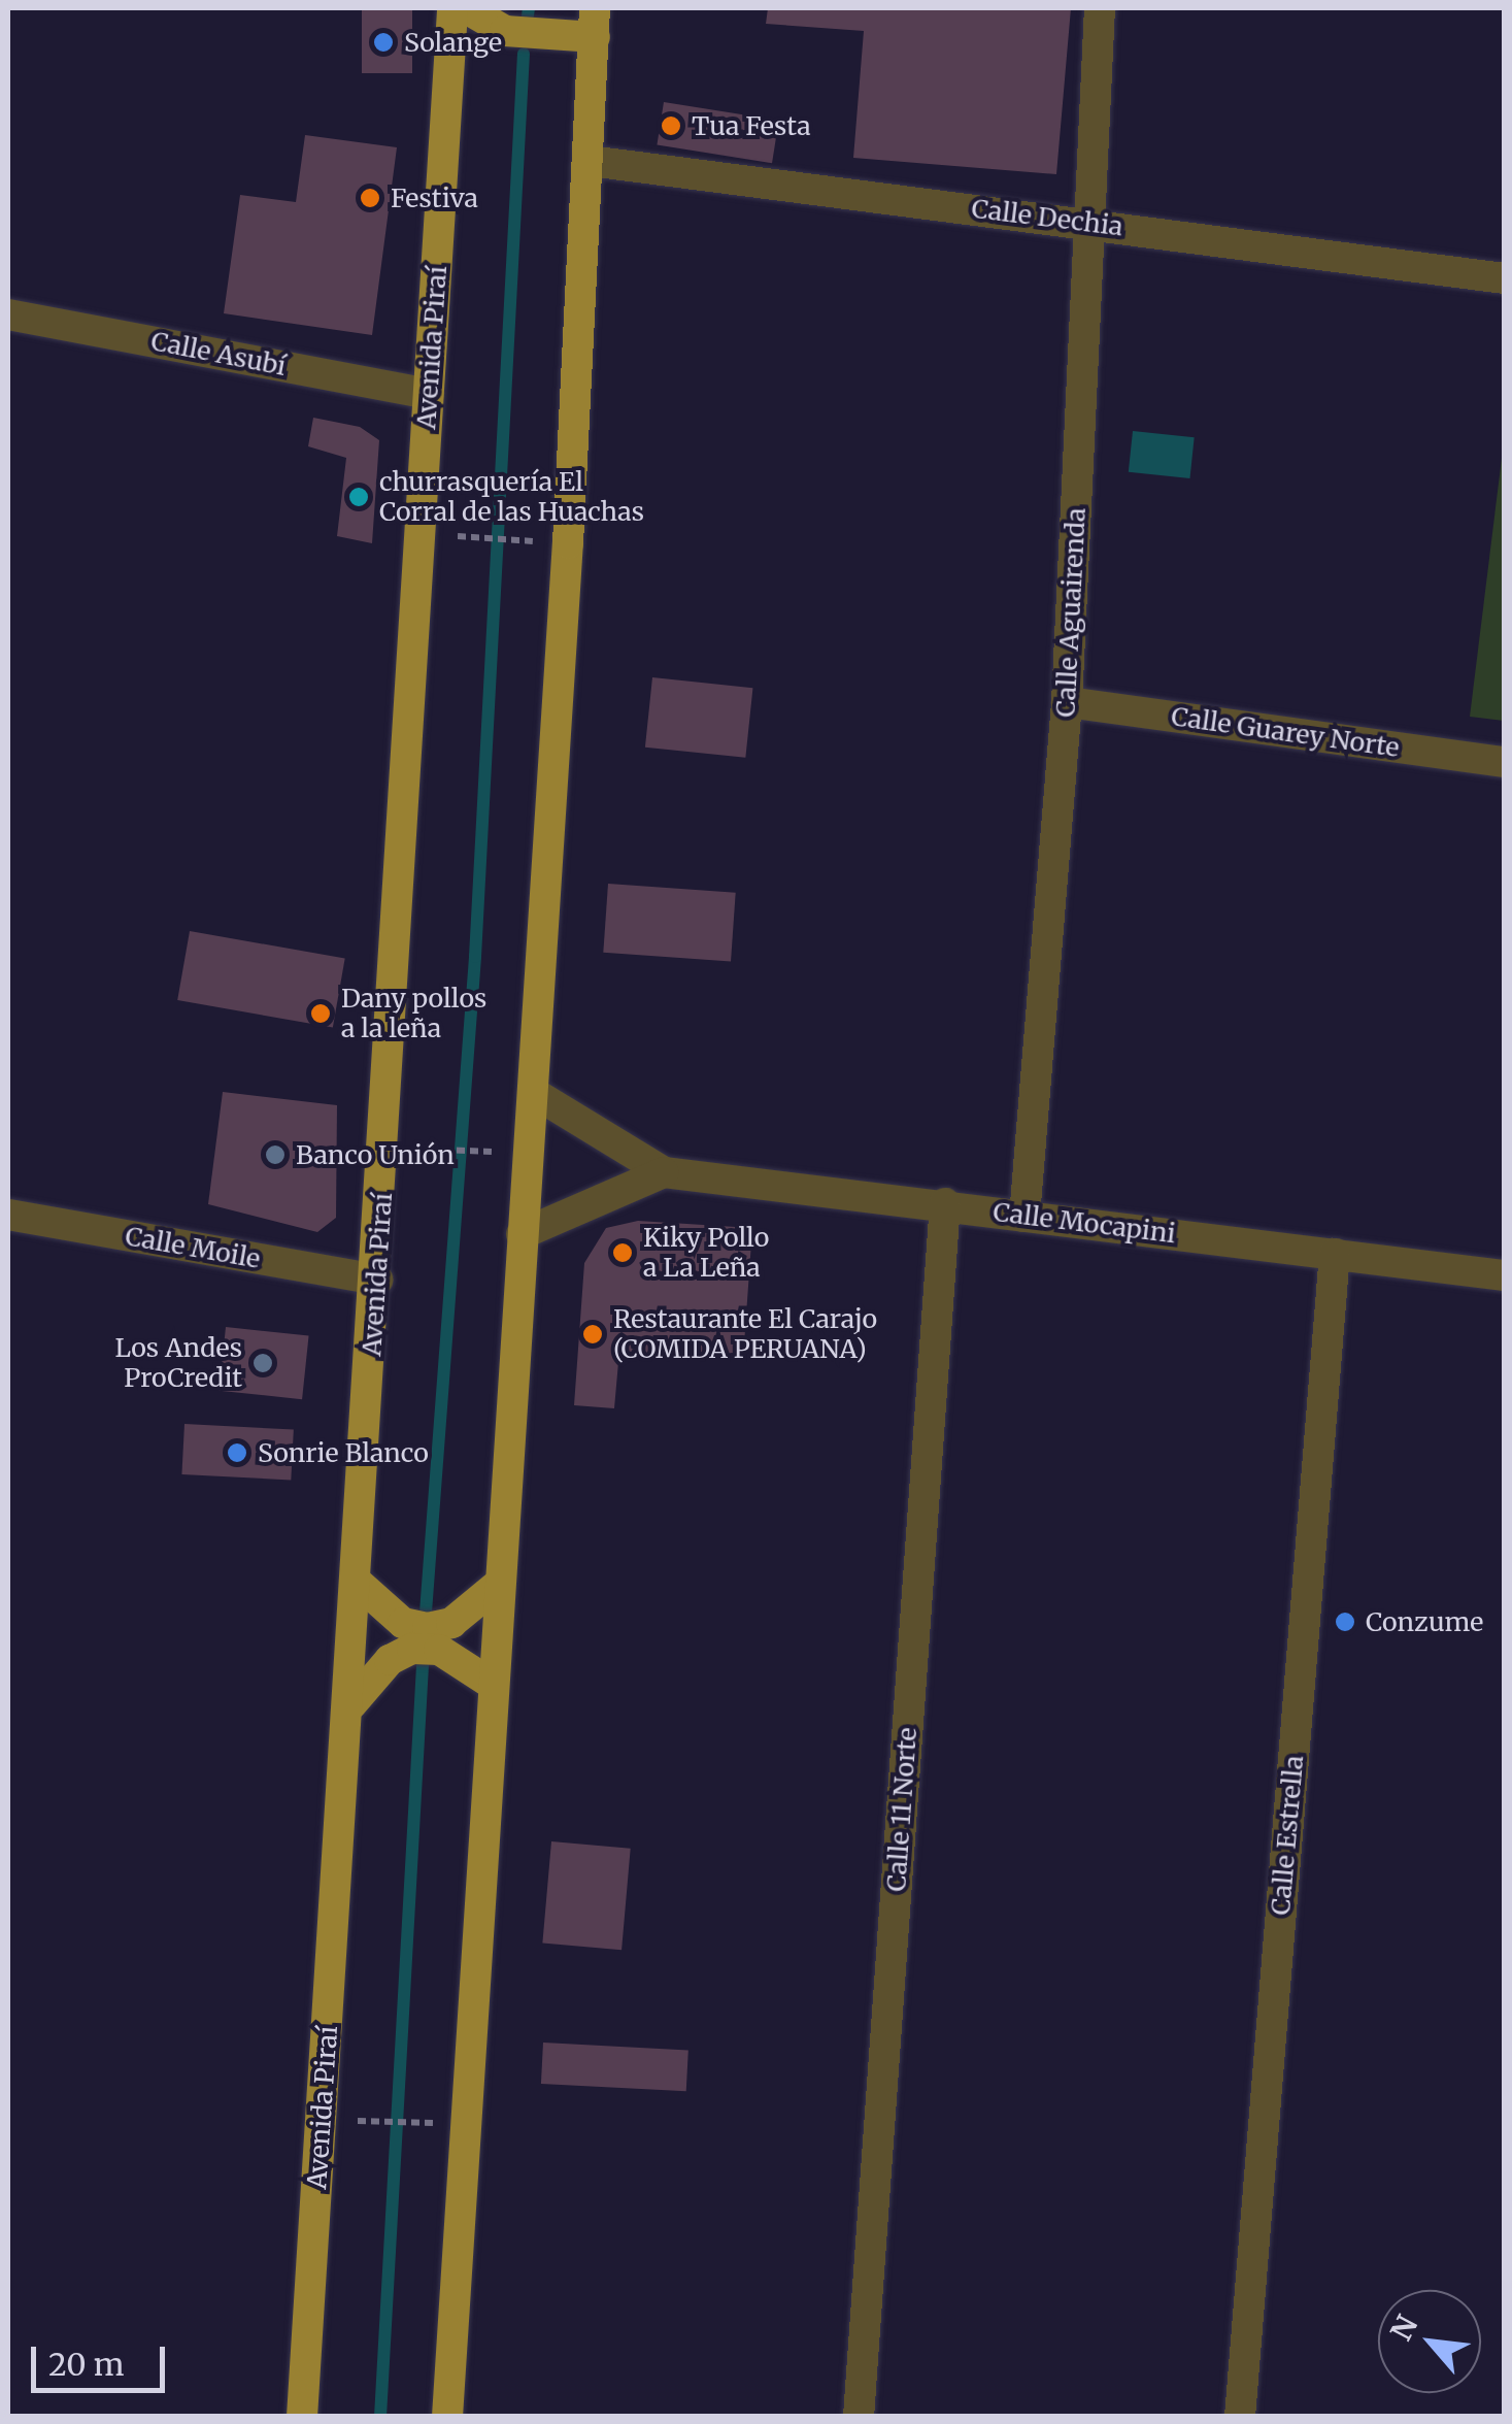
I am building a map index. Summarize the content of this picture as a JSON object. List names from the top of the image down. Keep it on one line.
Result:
{"streets":{"main road":["Avenida Piraí"],"street":["Calle Dechia","Calle Asubí","Calle Aguairenda","Calle Guarey Norte","Calle Mocapini","Calle Moile","Calle 11 Norte","Calle Estrella"]},"crossings":[["Calle Dechia","Calle Aguairenda"],["Avenida Piraí","Calle Asubí"],["Avenida Piraí","Calle Moile"],["Calle Aguairenda","Calle Guarey Norte"],["Calle Aguairenda","Calle Mocapini"],["Calle Mocapini","Calle 11 Norte"],["Calle Mocapini","Calle Estrella"]],"places":["Solange","Tua Festa","Festiva","churrasquería El Corral de las Huachas","Dany pollos a la leña","Banco Unión","Kiky Pollo a La Leña","Restaurante El Carajo (COMIDA PERUANA)","Los Andes ProCredit","Sonrie Blanco","Conzume"],"scale_bar":"20 m","north":"top left"}
